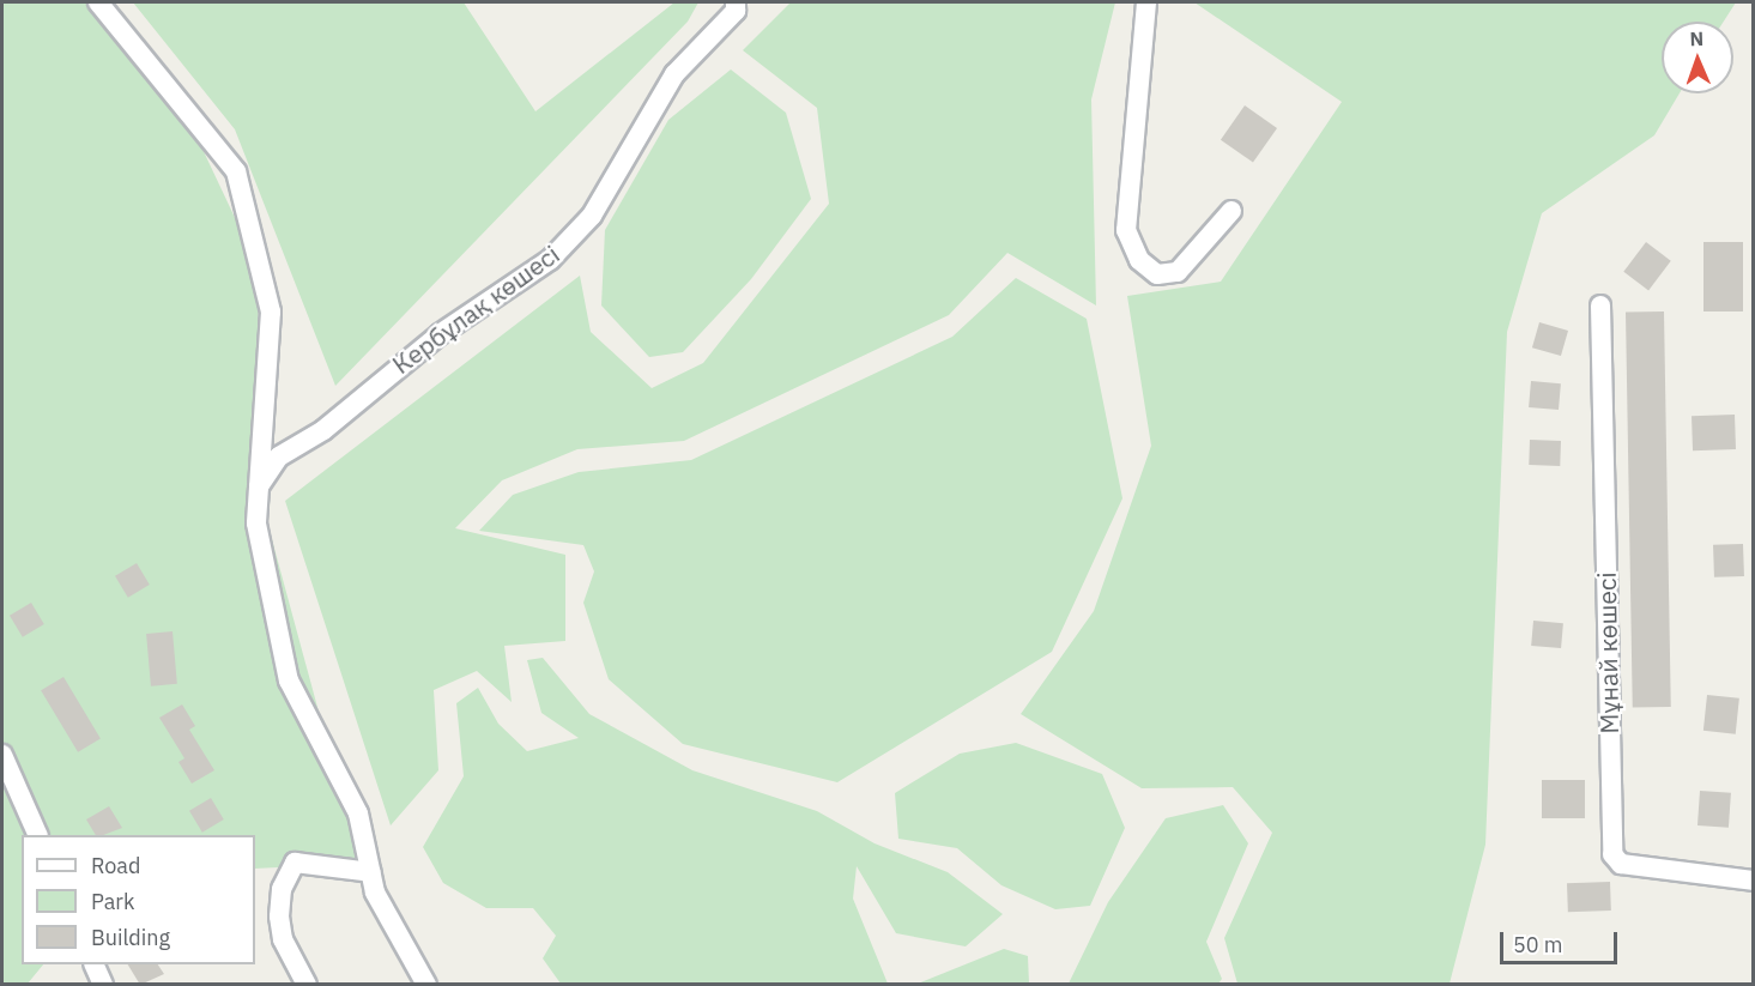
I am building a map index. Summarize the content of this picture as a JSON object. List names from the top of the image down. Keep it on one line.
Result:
{"streets":{"street":["Кербұлақ көшесі","Мұнай көшесі"]},"legend":["Road","Park","Building"],"scale_bar":"50 m","north":"top"}
